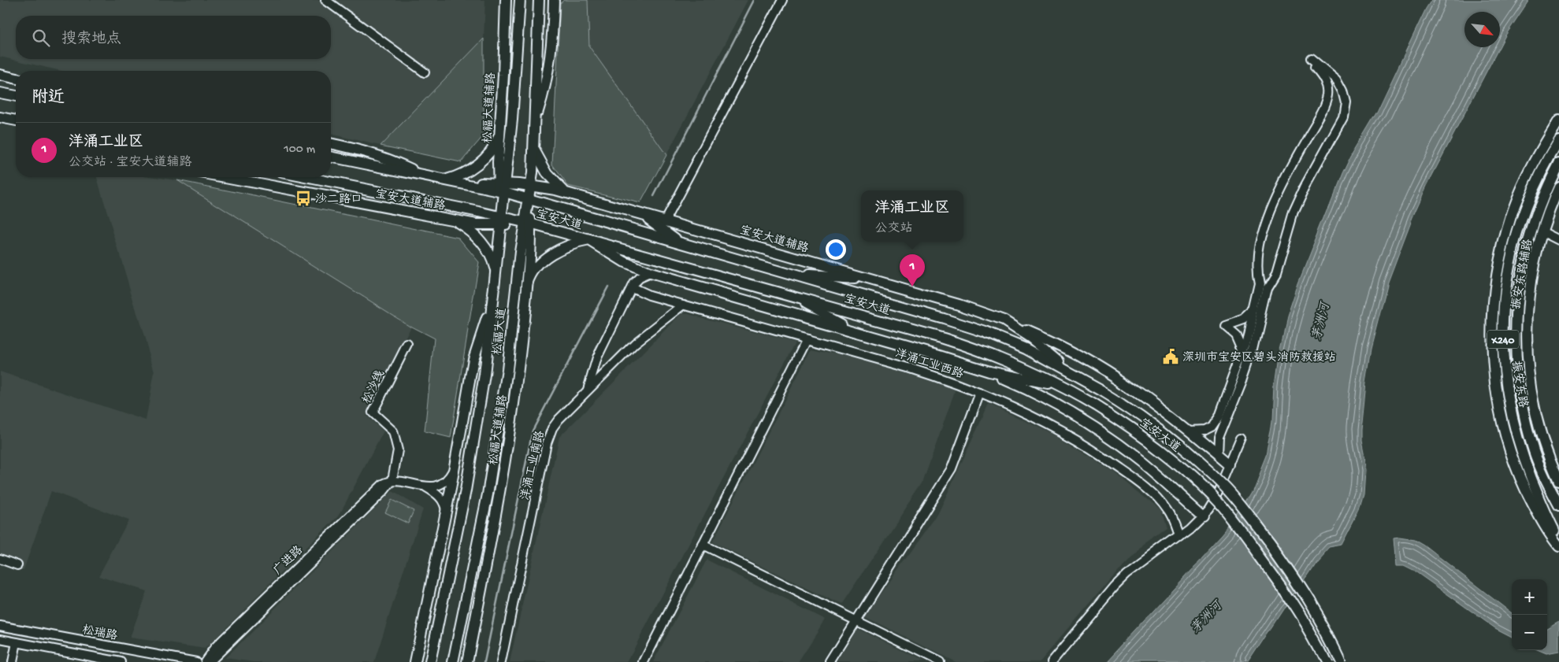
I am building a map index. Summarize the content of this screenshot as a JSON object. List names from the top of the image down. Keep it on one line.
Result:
{"streets":{"main road":["松福大道辅路","宝安大道辅路","宝安大道","振安东路辅路","松福大道","X240","振安东路"],"street":["洋涌工业西路","松沙线","洋涌工业南路","广进路","松瑞路"]},"crossings":[["松福大道辅路","宝安大道辅路"],["松福大道辅路","宝安大道"],["松福大道辅路","松福大道"],["宝安大道辅路","宝安大道"],["宝安大道辅路","松福大道"],["宝安大道","松福大道"],["洋涌工业西路","洋涌工业南路"],["松沙线","广进路"]],"water":["茅洲河"],"places":{"bus stop":["沙二路口"],"public building":["深圳市宝安区碧头消防救援站"]},"north":"bottom right","page":{"search":"搜索地点","heading":"附近","list":[{"mark":"1","name":"洋涌工业区","note":"公交站 · 宝安大道辅路","value":"100 m"}],"popup":["洋涌工业区","公交站"],"pins":"1","map_buttons":["+","−"]}}
